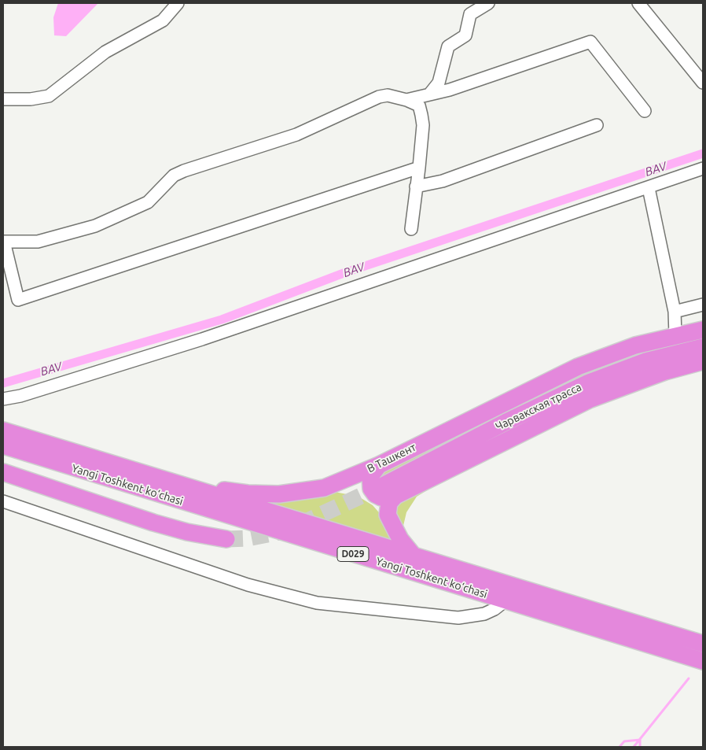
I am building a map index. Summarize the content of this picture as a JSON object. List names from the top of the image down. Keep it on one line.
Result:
{"streets":{"highway":["Чарвакская трасса","В Ташкент","Yangi Toshkent ko‘chasi","D029"]},"crossings":[["В Ташкент","Yangi Toshkent ko‘chasi"]],"water":["BAV"]}
